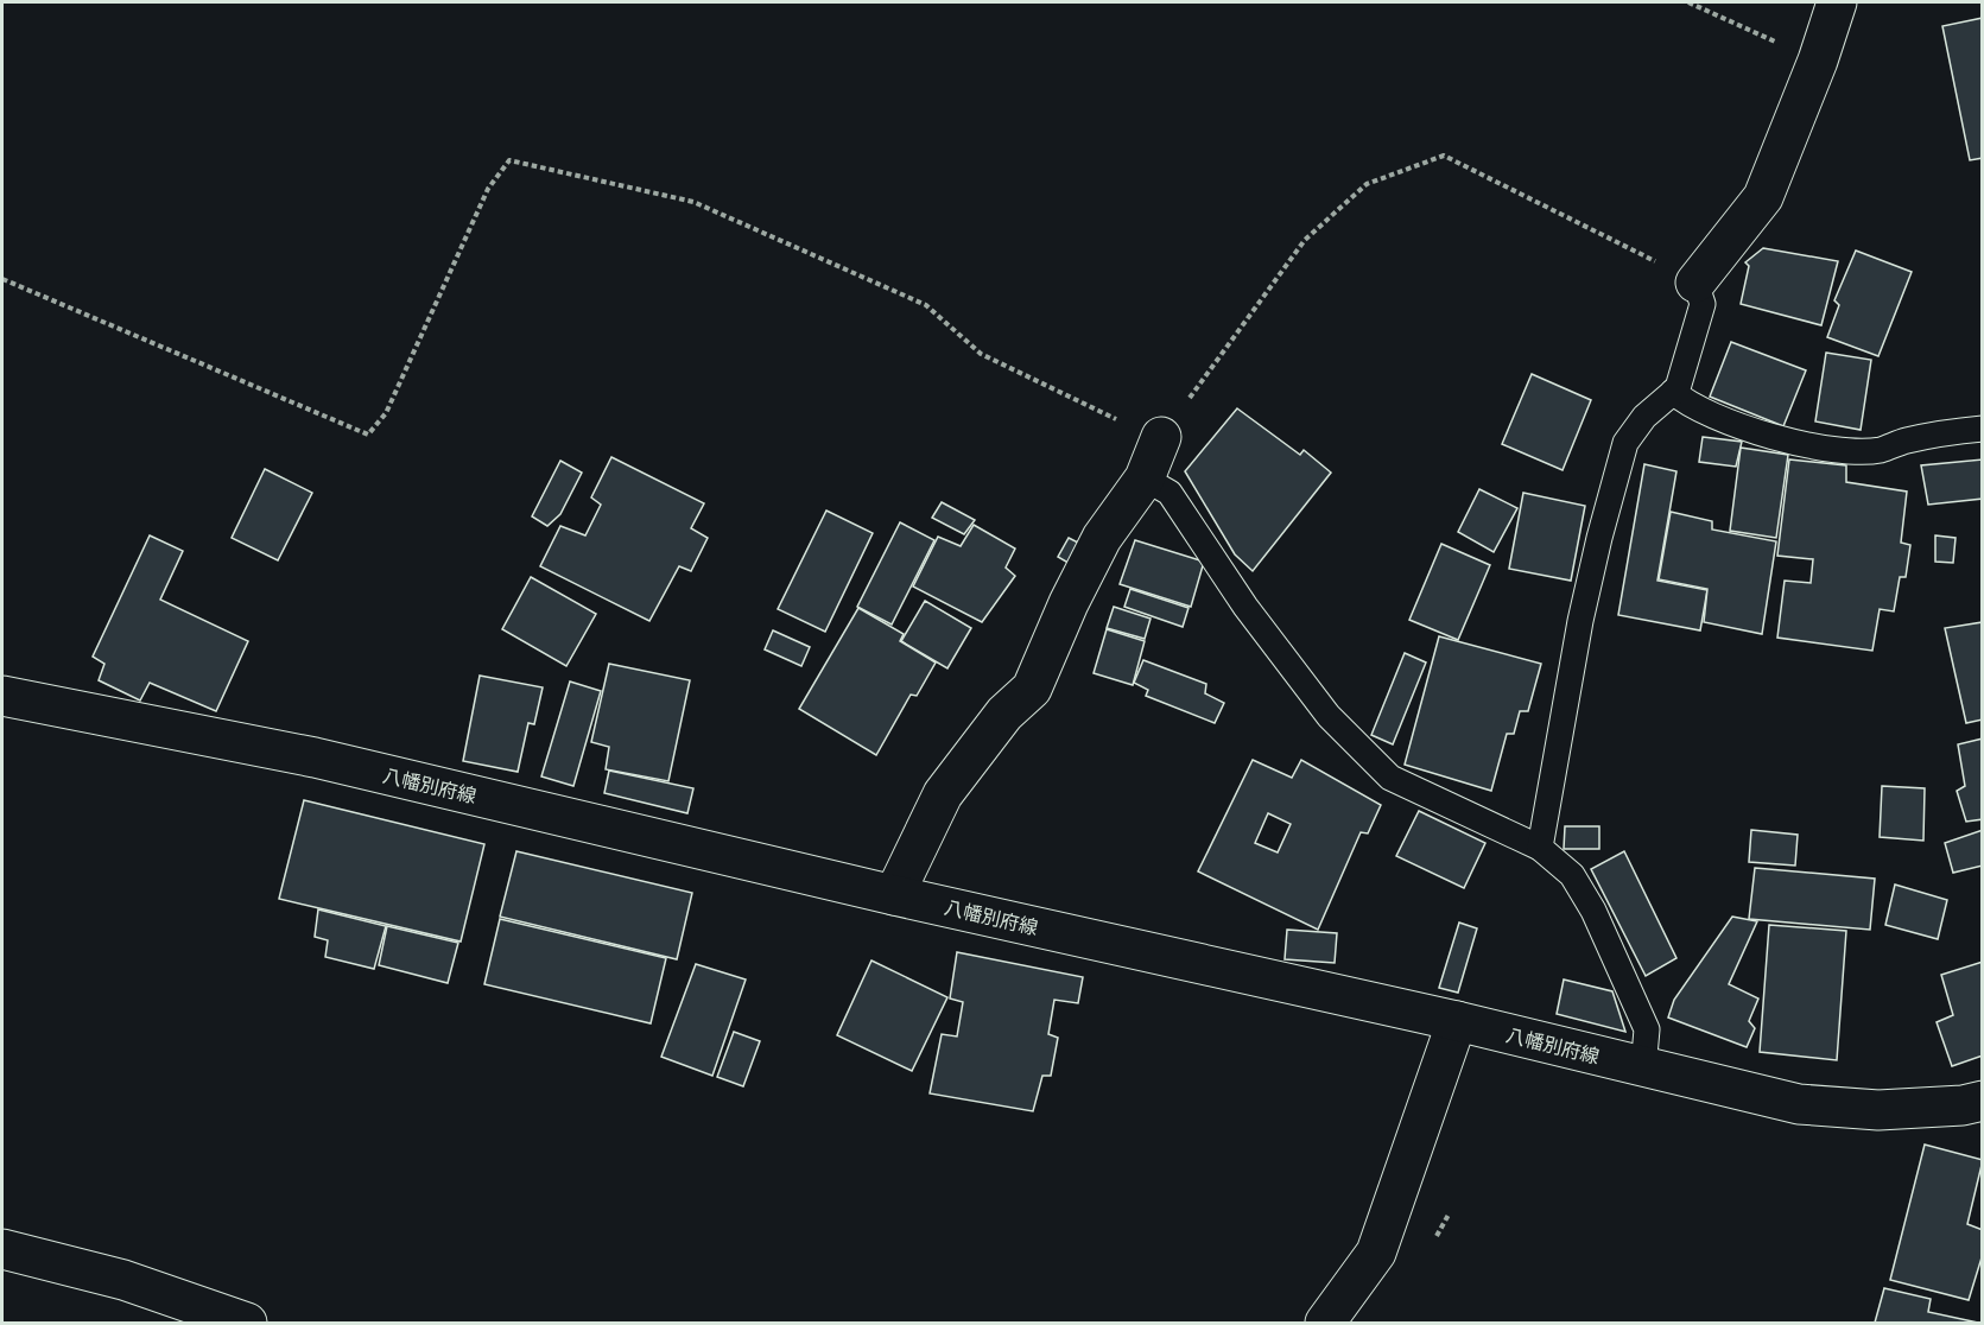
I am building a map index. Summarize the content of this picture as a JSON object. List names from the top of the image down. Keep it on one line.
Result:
{"streets":{"main road":["八幡別府線"]}}
